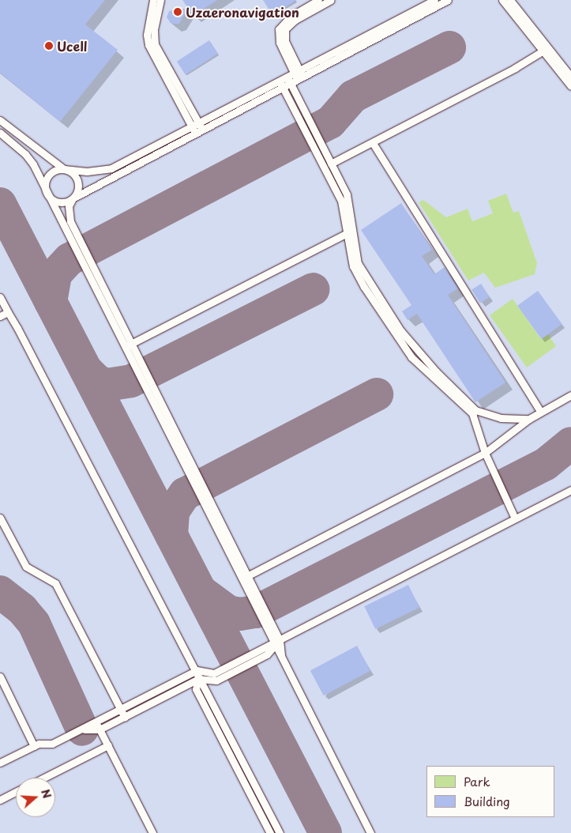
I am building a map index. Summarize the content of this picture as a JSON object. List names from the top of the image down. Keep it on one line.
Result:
{"places":["Uzaeronavigation","Ucell"],"legend":["Park","Building"],"north":"right"}
